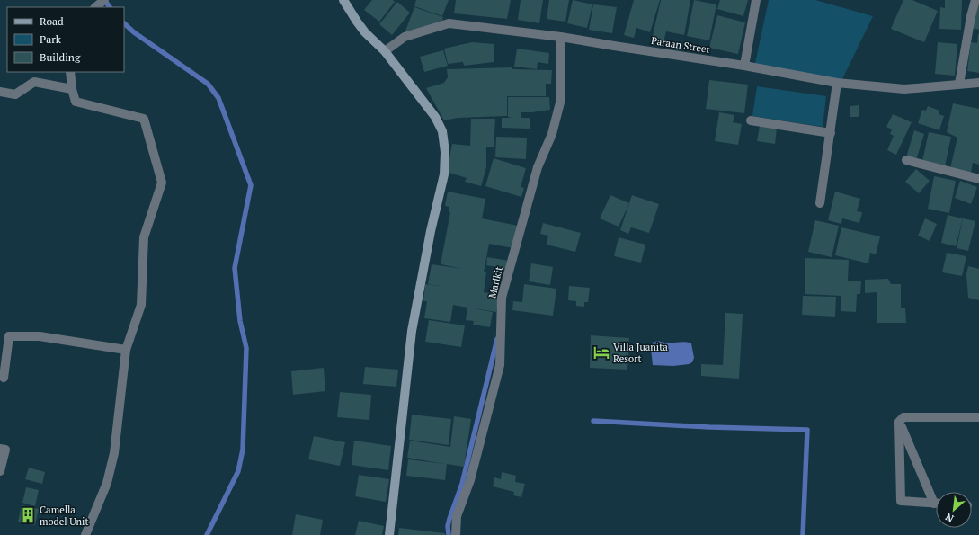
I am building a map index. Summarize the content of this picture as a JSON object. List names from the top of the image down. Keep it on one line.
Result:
{"streets":{"street":["Paraan Street","Marikit"]},"crossings":[["Paraan Street","Marikit"]],"places":{"hotel":["Villa Juanita Resort"],"building":["Camella model Unit"]},"legend":["Road","Park","Building"],"north":"bottom left"}
